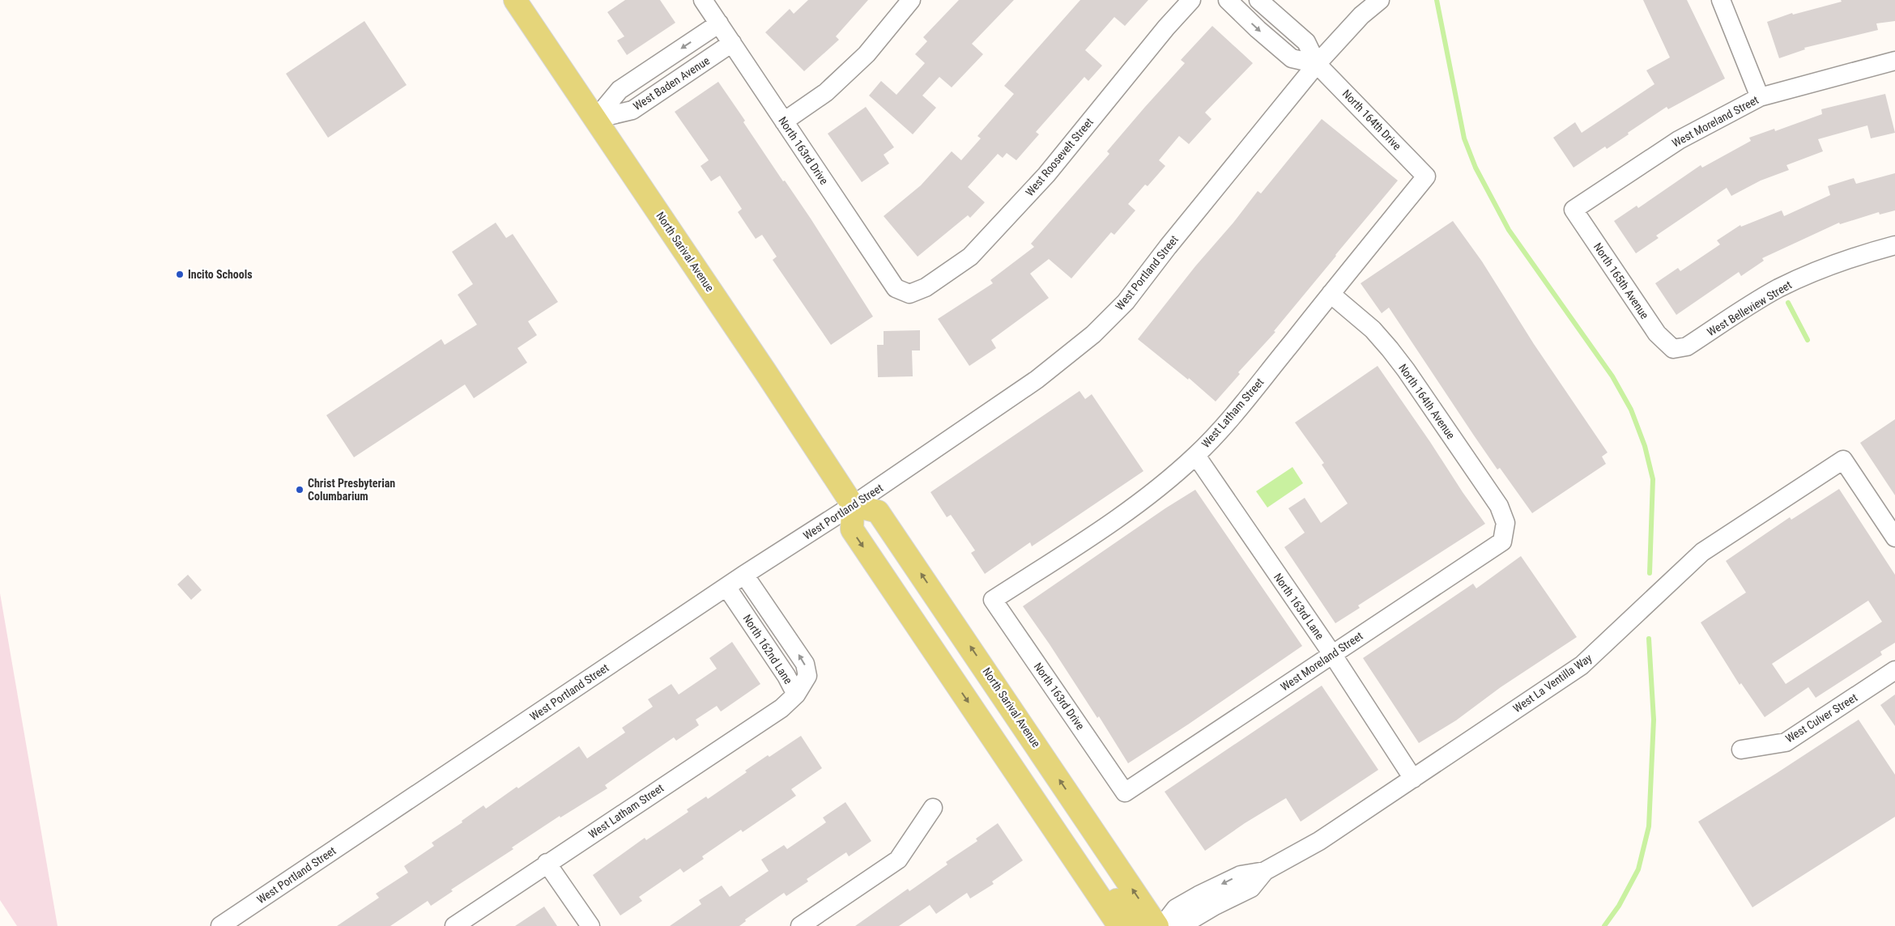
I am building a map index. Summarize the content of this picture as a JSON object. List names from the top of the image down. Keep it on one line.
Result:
{"streets":{"main road":["North Sarival Avenue"],"street":["West Baden Avenue","North 164th Drive","West Moreland Street","North 163rd Drive","West Roosevelt Street","West Portland Street","North 165th Avenue","West Belleview Street","North 164th Avenue","West Latham Street","North 163rd Lane","North 162nd Lane","West La Ventilla Way","West Culver Street"]},"crossings":[["West Baden Avenue","North 163rd Drive"],["West Baden Avenue","North Sarival Avenue"],["North 164th Drive","West Portland Street"],["North 164th Drive","West Latham Street"],["West Moreland Street","North 163rd Drive"],["West Moreland Street","North 165th Avenue"],["West Moreland Street","North 164th Avenue"],["West Moreland Street","North 163rd Lane"],["North 163rd Drive","West Roosevelt Street"],["North 163rd Drive","West Latham Street"],["North Sarival Avenue","West Portland Street"],["West Portland Street","North 162nd Lane"],["North 165th Avenue","West Belleview Street"],["North 164th Avenue","West Latham Street"],["West Latham Street","North 163rd Lane"],["West Latham Street","North 162nd Lane"],["North 163rd Lane","West La Ventilla Way"]],"places":["Incito Schools","Christ Presbyterian Columbarium"]}
